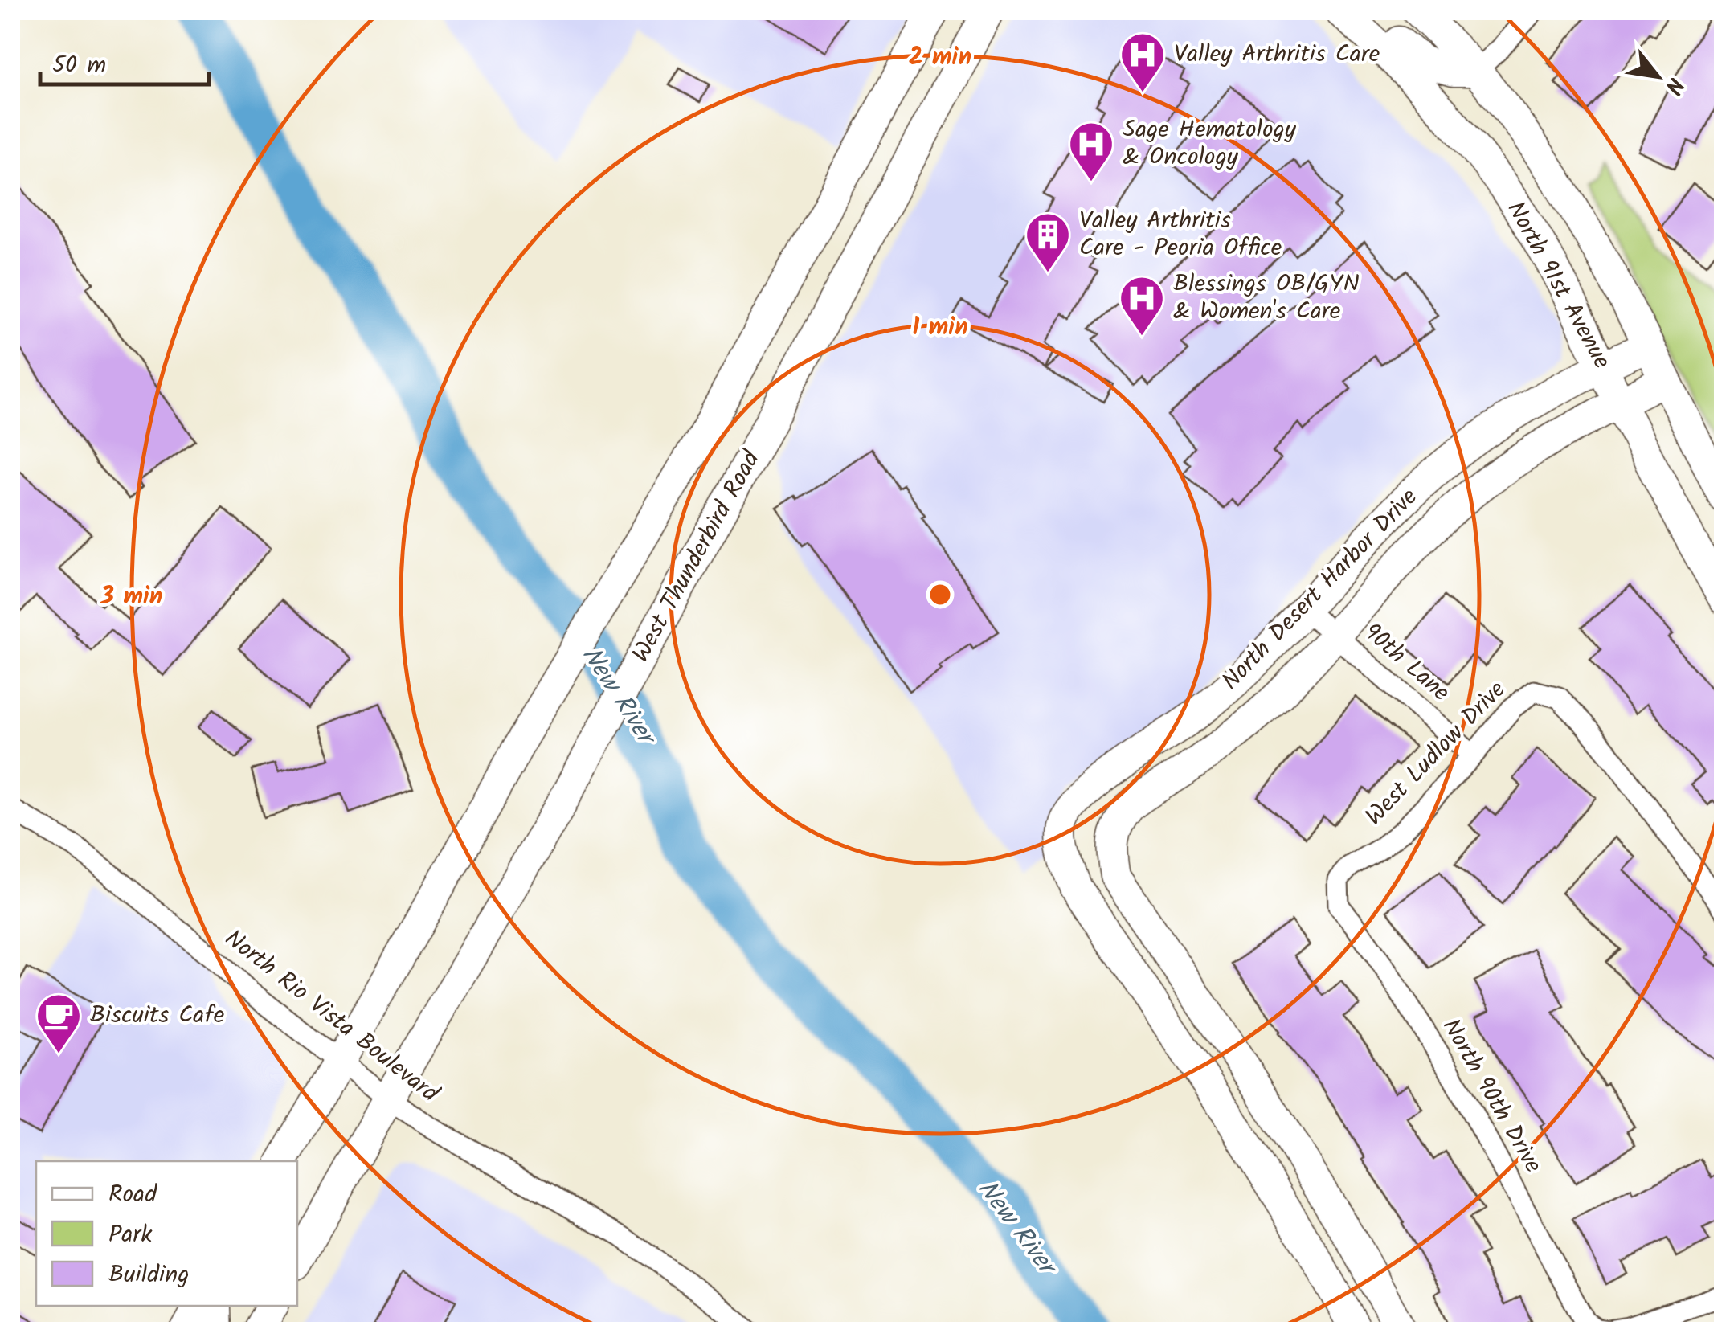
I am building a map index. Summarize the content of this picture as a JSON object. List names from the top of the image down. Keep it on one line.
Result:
{"streets":{"main road":["North 91st Avenue","West Thunderbird Road","North Desert Harbor Drive"],"street":["90th Lane","West Ludlow Drive","North Rio Vista Boulevard","North 90th Drive"]},"crossings":[["North 91st Avenue","North Desert Harbor Drive"],["West Thunderbird Road","North Rio Vista Boulevard"],["North Desert Harbor Drive","90th Lane"],["90th Lane","West Ludlow Drive"],["West Ludlow Drive","North 90th Drive"]],"water":["New River"],"places":{"hospital":["Valley Arthritis Care","Sage Hematology & Oncology","Blessings OB/GYN & Women's Care"],"building":["Valley Arthritis Care - Peoria Office"],"cafe":["Biscuits Cafe"]},"legend":["Road","Park","Building"],"scale_bar":"50 m","north":"bottom right","rings":["2 min","1 min","3 min"]}
